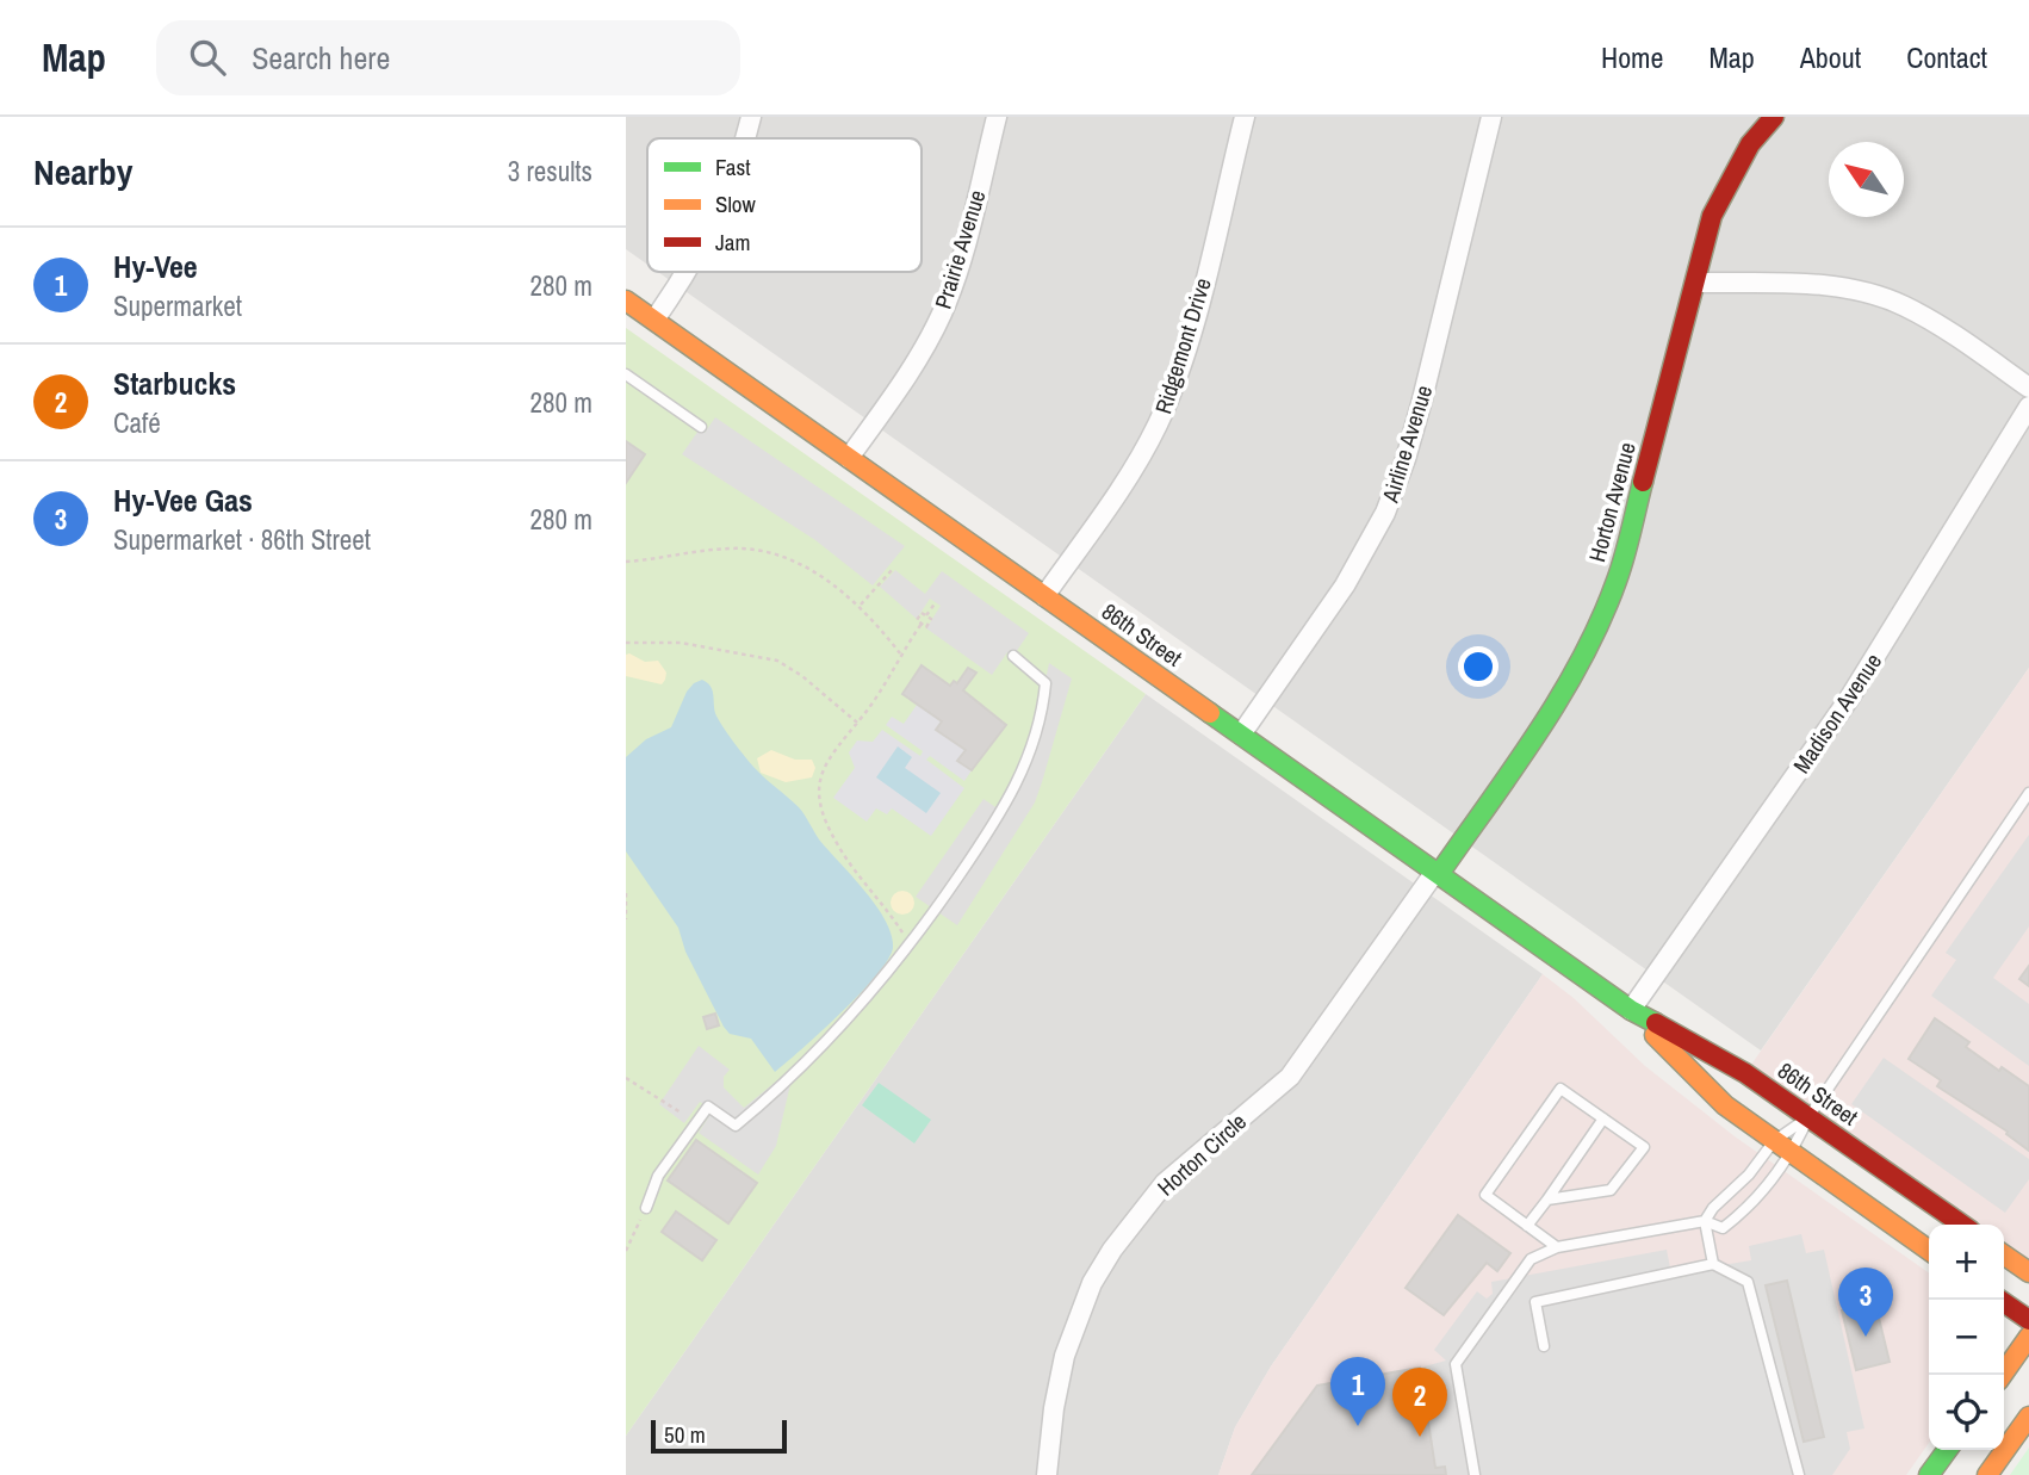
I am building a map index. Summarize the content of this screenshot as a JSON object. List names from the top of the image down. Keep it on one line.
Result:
{"streets":{"main road":["Horton Avenue","86th Street"],"street":["Prairie Avenue","Ridgemont Drive","Airline Avenue","Madison Avenue","Horton Circle"]},"crossings":[["Prairie Avenue","86th Street"],["Ridgemont Drive","86th Street"],["Airline Avenue","86th Street"],["Horton Avenue","86th Street"],["Horton Avenue","Horton Circle"],["86th Street","Madison Avenue"],["86th Street","Horton Circle"]],"legend":["Fast","Slow","Jam"],"scale_bar":"50 m","north":"top left","page":{"header":"Map","search":"Search here","nav":["Home","Map","About","Contact"],"heading":["Nearby","3 results"],"list":[{"mark":"1","name":"Hy-Vee","note":"Supermarket","value":"280 m"},{"mark":"2","name":"Starbucks","note":"Café","value":"280 m"},{"mark":"3","name":"Hy-Vee Gas","note":"Supermarket · 86th Street","value":"280 m"}],"map_buttons":["+","−"],"pins":["3","1","2"],"scale":"50 m"}}
